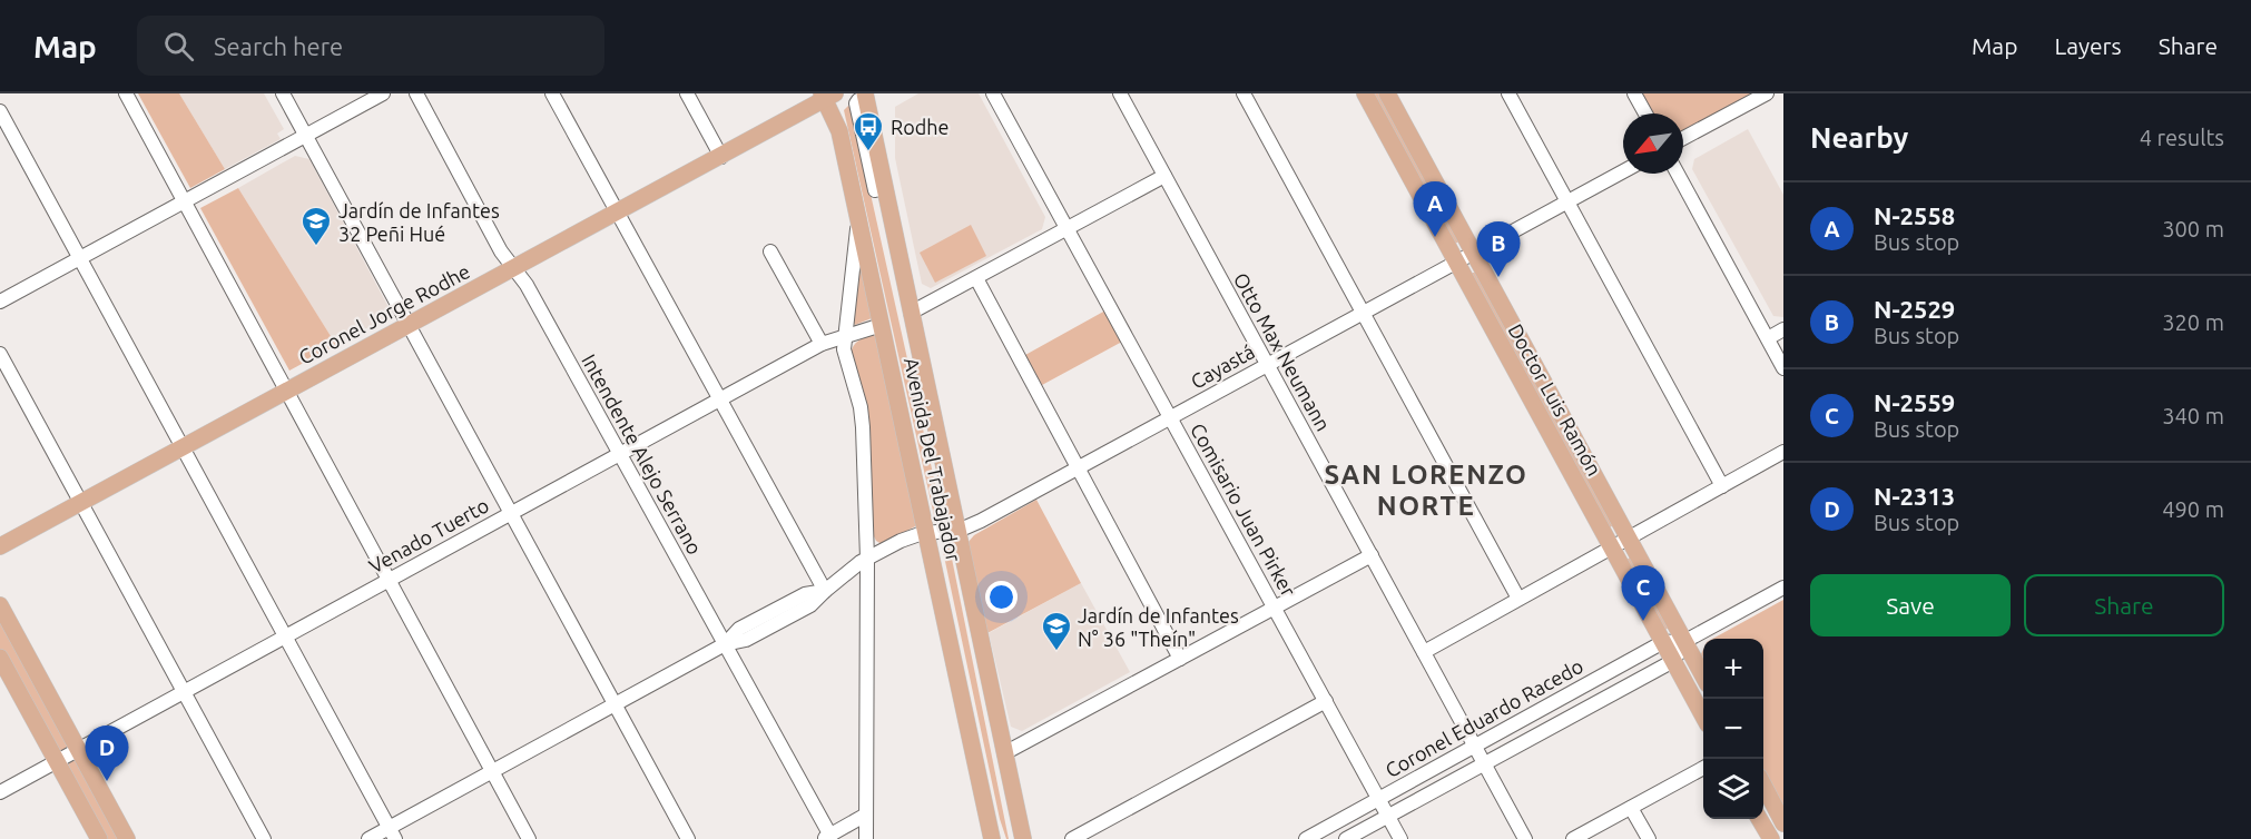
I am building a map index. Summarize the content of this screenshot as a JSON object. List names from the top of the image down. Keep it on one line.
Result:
{"streets":{"main road":["Coronel Jorge Rodhe","Doctor Luis Ramón","Avenida Del Trabajador"],"street":["Otto Max Neumann","Cayastá","Intendente Alejo Serrano","Comisario Juan Pirker","Venado Tuerto","Coronel Eduardo Racedo"]},"crossings":[["Coronel Jorge Rodhe","Intendente Alejo Serrano"],["Coronel Jorge Rodhe","Avenida Del Trabajador"],["Otto Max Neumann","Cayastá"],["Otto Max Neumann","Coronel Eduardo Racedo"],["Cayastá","Doctor Luis Ramón"],["Cayastá","Intendente Alejo Serrano"],["Cayastá","Avenida Del Trabajador"],["Cayastá","Comisario Juan Pirker"],["Doctor Luis Ramón","Coronel Eduardo Racedo"],["Intendente Alejo Serrano","Venado Tuerto"],["Avenida Del Trabajador","Venado Tuerto"],["Comisario Juan Pirker","Coronel Eduardo Racedo"]],"districts":["SAN LORENZO NORTE"],"places":{"bus stop":["Rodhe"],"school or university":["Jardín de Infantes 32 Peñi Hué","Jardín de Infantes N° 36 \"Theín\""]},"north":"bottom left","page":{"header":"Map","search":"Search here","nav":["Map","Layers","Share"],"heading":["Nearby","4 results"],"list":[{"mark":"A","name":"N-2558","note":"Bus stop","value":"300 m"},{"mark":"B","name":"N-2529","note":"Bus stop","value":"320 m"},{"mark":"C","name":"N-2559","note":"Bus stop","value":"340 m"},{"mark":"D","name":"N-2313","note":"Bus stop","value":"490 m"}],"pins":["A","B","C","D"],"buttons":["Save","Share"],"map_buttons":["+","−"]}}
